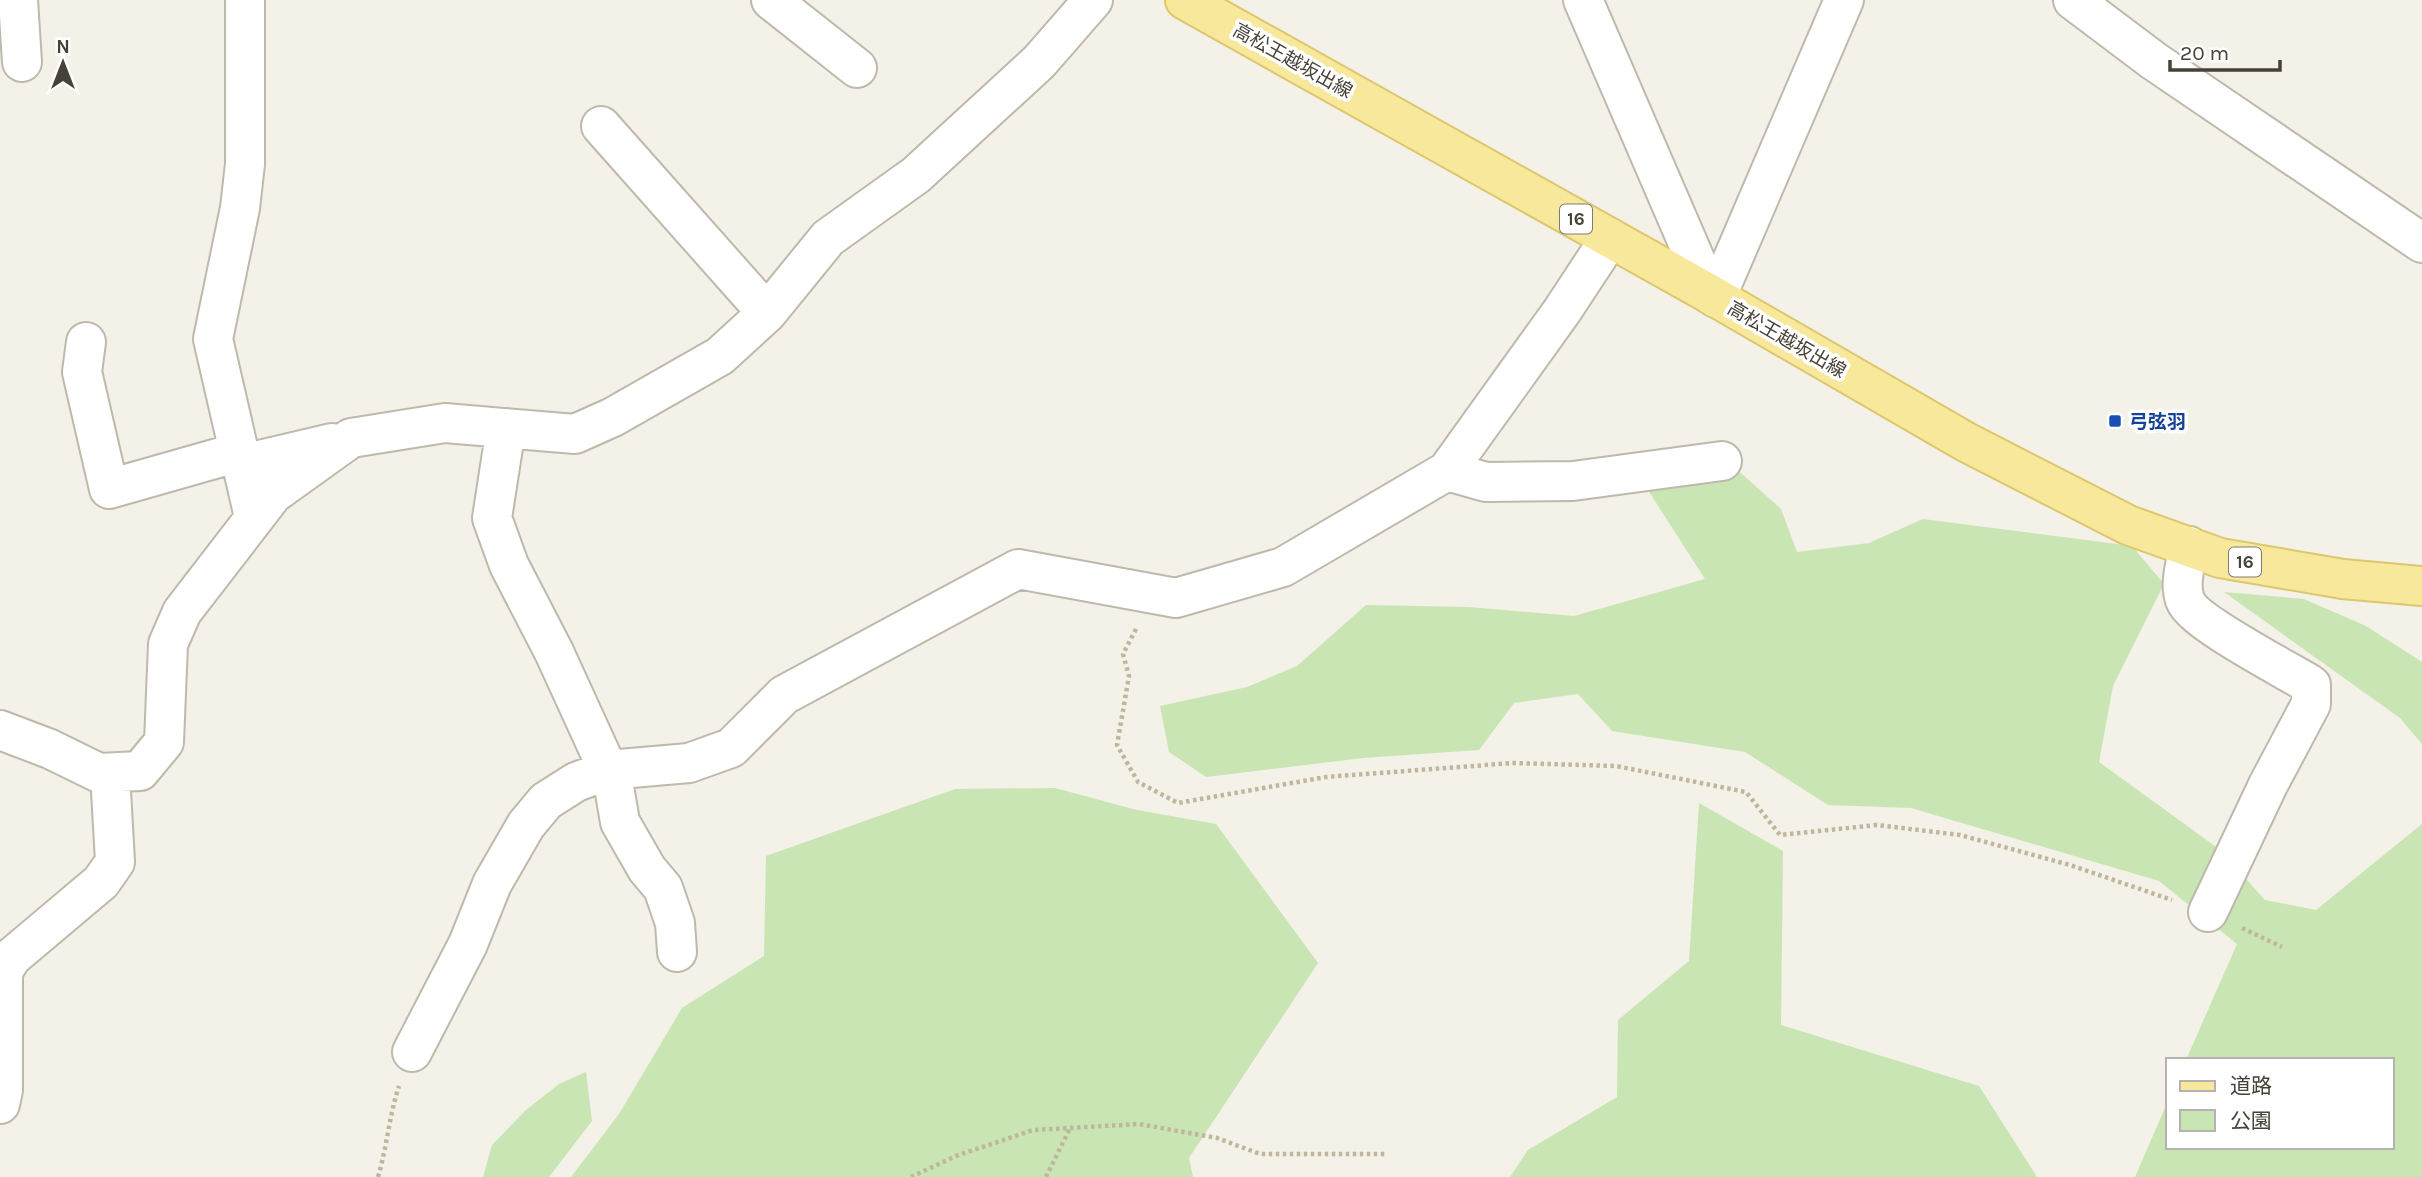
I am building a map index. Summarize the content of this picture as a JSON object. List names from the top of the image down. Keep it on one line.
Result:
{"streets":{"main road":["高松王越坂出線","16"]},"places":{"transit":["弓弦羽"]},"legend":["道路","公園"],"scale_bar":"20 m","north":"top"}
